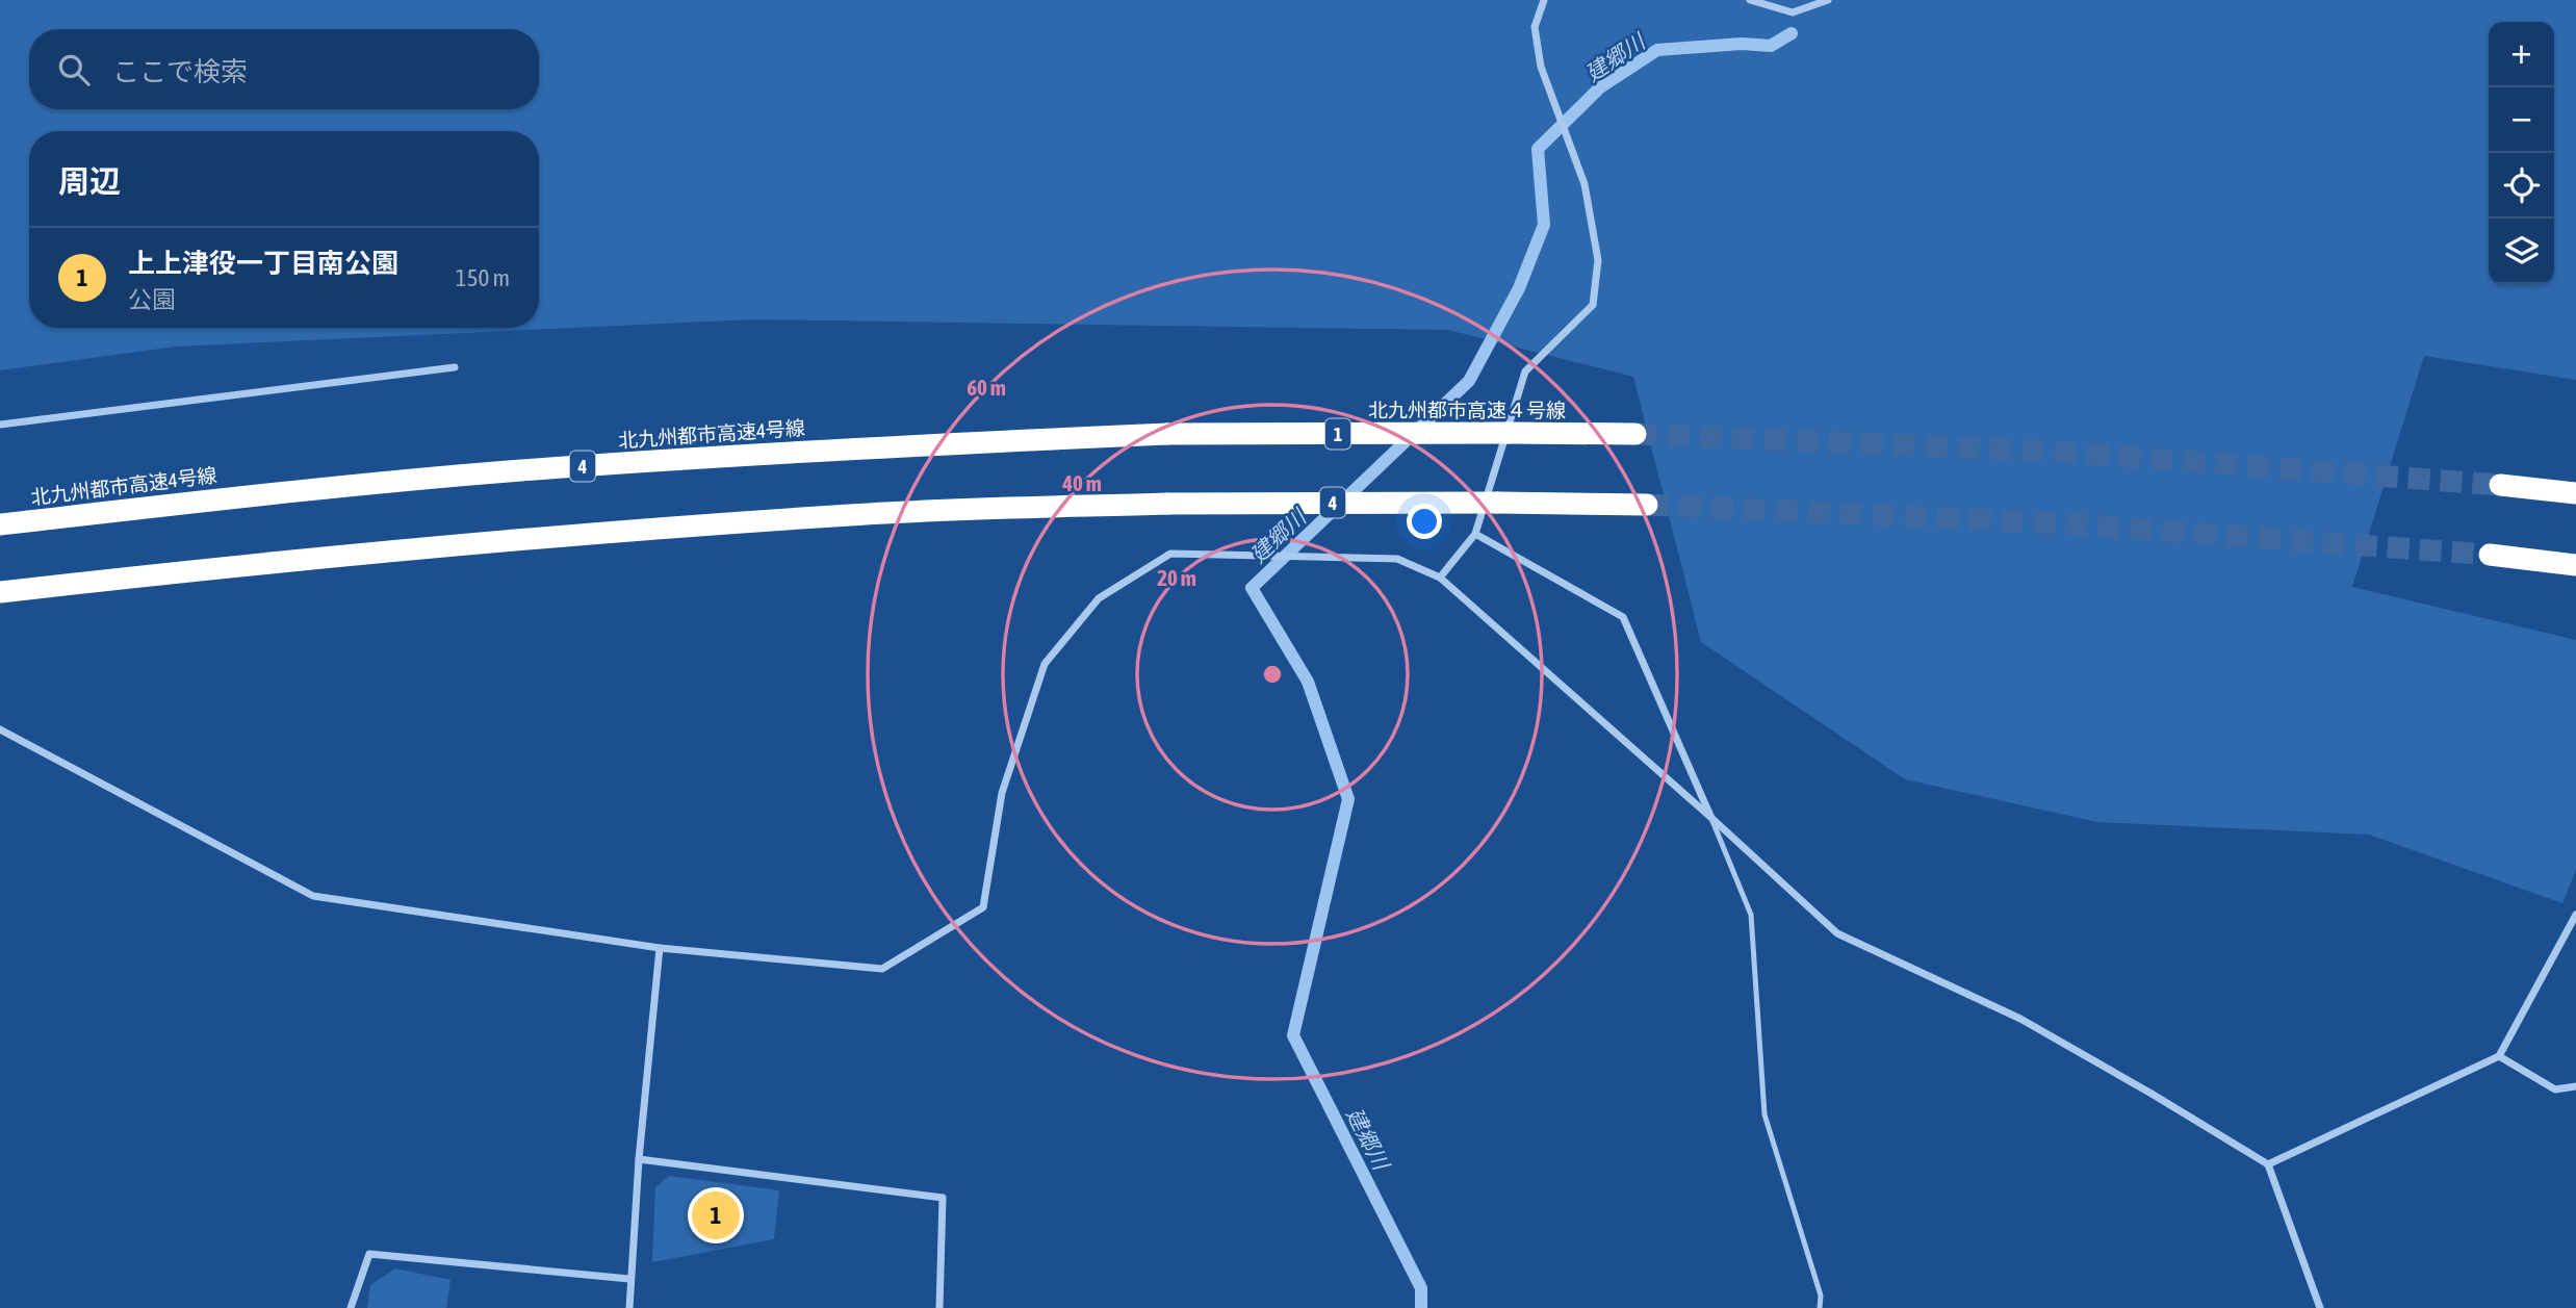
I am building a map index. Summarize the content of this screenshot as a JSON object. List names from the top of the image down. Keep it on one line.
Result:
{"streets":{"highway":["北九州都市高速４号線","北九州都市高速4号線","1","4"]},"crossings":[["北九州都市高速４号線","北九州都市高速4号線"]],"water":["建郷川"],"page":{"map_buttons":["+","−"],"search":"ここで検索","heading":"周辺","list":[{"mark":"1","name":"上上津役一丁目南公園","note":"公園","value":"150 m"}],"pins":"1"},"rings":["60 m","40 m","20 m"]}
